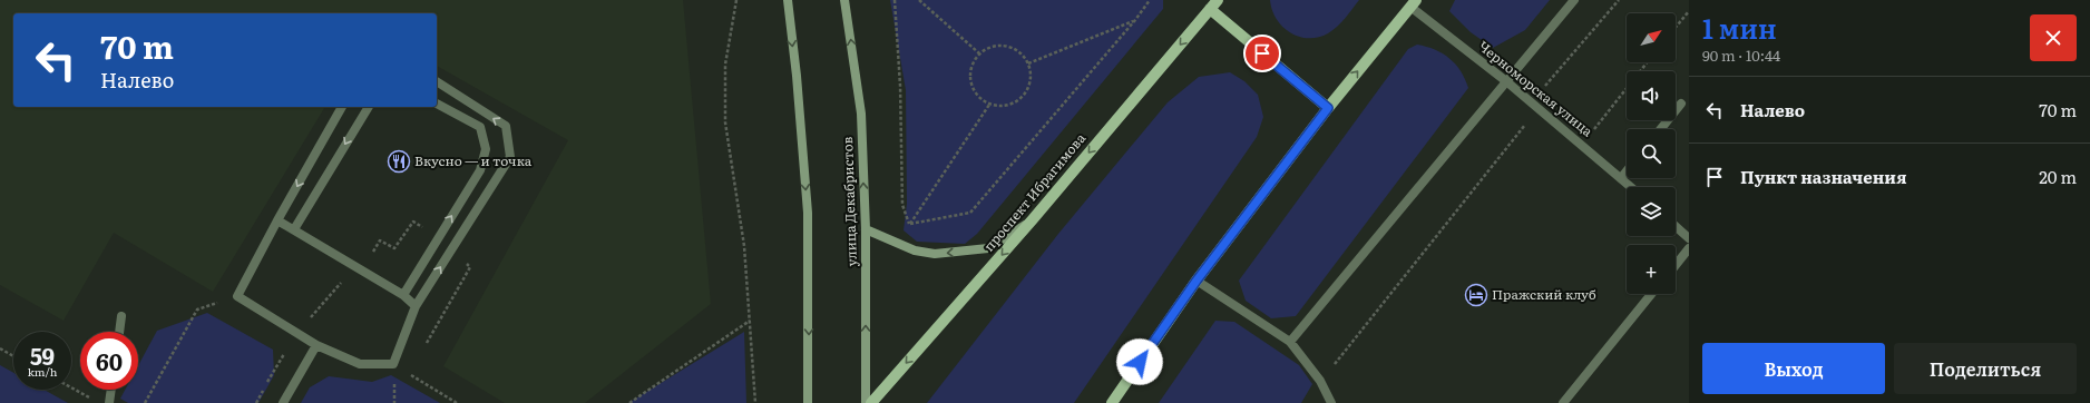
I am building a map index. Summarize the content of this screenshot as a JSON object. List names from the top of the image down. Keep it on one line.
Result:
{"streets":{"main road":["проспект Ибрагимова","улица Декабристов"],"street":["Черноморская улица"]},"one_way":["проспект Ибрагимова"],"places":{"restaurant":["Вкусно — и точка"],"hotel":["Пражский клуб"]},"north":"top right","page":{"heading":["1 мин","90 m · 10:44"],"map_buttons":"+","turn":["70 m","Налево"],"list":[{"name":"Налево","value":"70 m"},{"name":"Пункт назначения","value":"20 m"}],"speed":"59 km/h","limit":"60","buttons":["Выход","Поделиться"]}}
